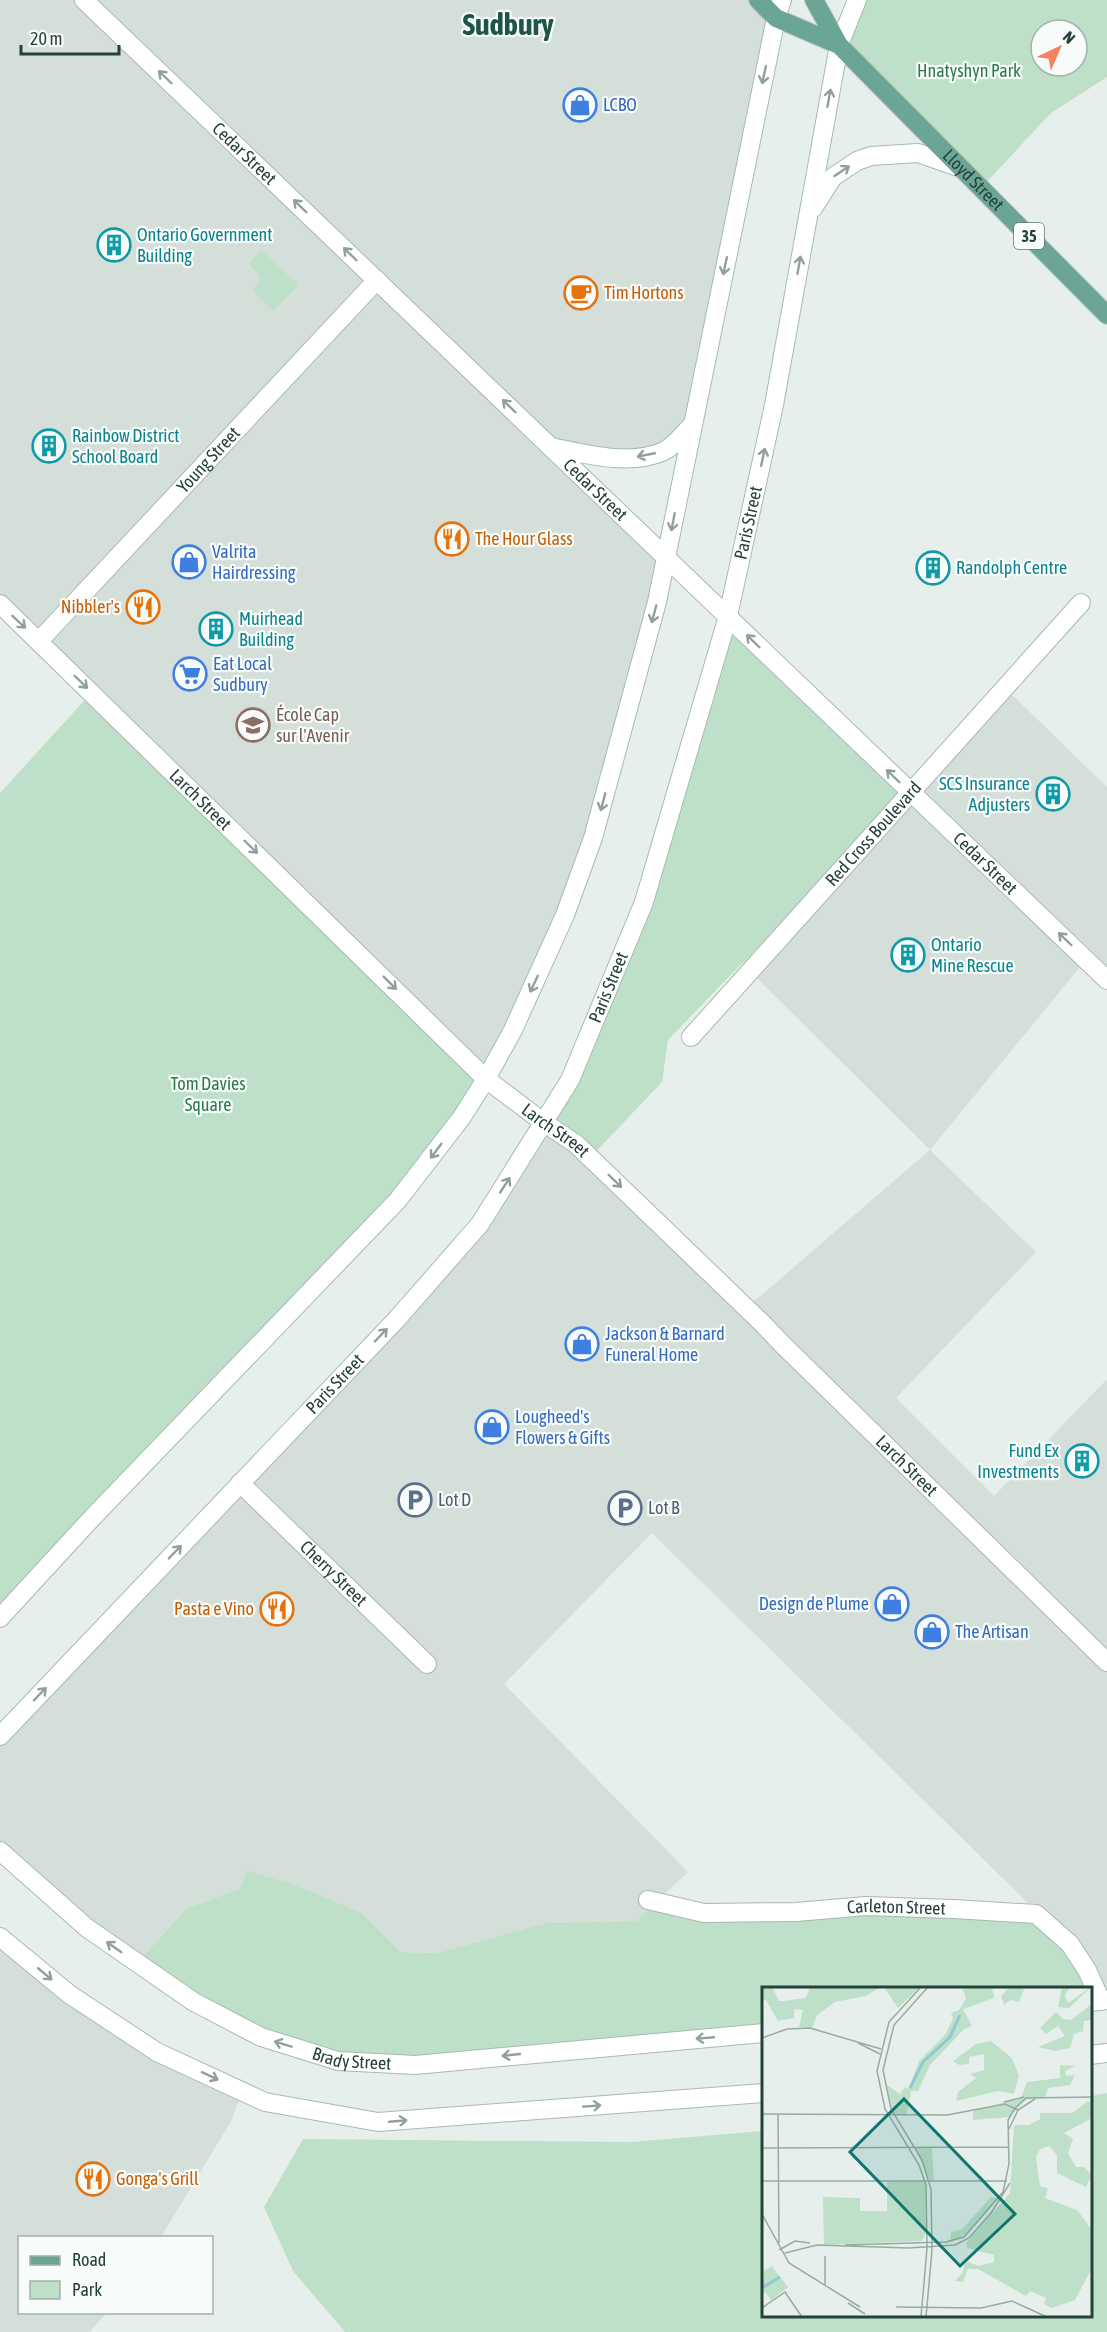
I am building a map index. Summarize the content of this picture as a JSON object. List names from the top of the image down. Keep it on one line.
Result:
{"streets":{"main road":["Cedar Street","Lloyd Street","35","Young Street","Paris Street","Larch Street","Red Cross Boulevard","Cherry Street","Carleton Street","Brady Street"]},"crossings":[["Cedar Street","Young Street"],["Cedar Street","Paris Street"],["Cedar Street","Red Cross Boulevard"],["Lloyd Street","35"],["Lloyd Street","Paris Street"],["35","Paris Street"],["Young Street","Larch Street"],["Paris Street","Larch Street"],["Paris Street","Cherry Street"]],"one_way":["Cedar Street","Larch Street"],"districts":["Sudbury"],"parks":["Hnatyshyn Park","Tom Davies Square"],"places":{"shop":["LCBO","Valrita Hairdressing","Jackson & Barnard Funeral Home","Lougheed's Flowers & Gifts","Design de Plume","The Artisan"],"building":["Ontario Government Building","Rainbow District School Board","Randolph Centre","Muirhead Building","SCS Insurance Adjusters","Ontario Mine Rescue","Fund Ex Investments"],"cafe":["Tim Hortons"],"restaurant":["The Hour Glass","Nibbler's","Pasta e Vino","Gonga's Grill"],"supermarket":["Eat Local Sudbury"],"school or university":["École Cap sur l'Avenir"],"parking":["Lot D","Lot B"]},"legend":["Road","Park"],"scale_bar":"20 m","north":"top right"}
